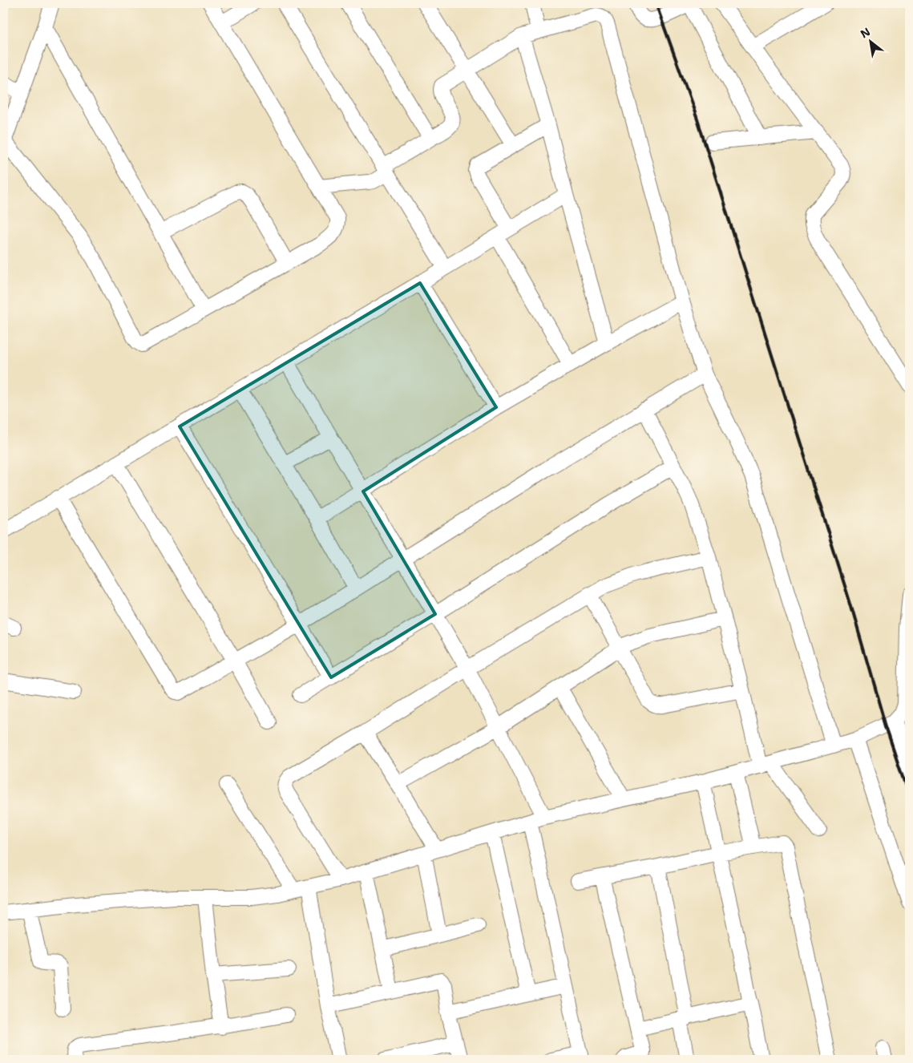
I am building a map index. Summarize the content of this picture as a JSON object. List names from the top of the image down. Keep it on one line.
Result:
{"north":"top left"}
